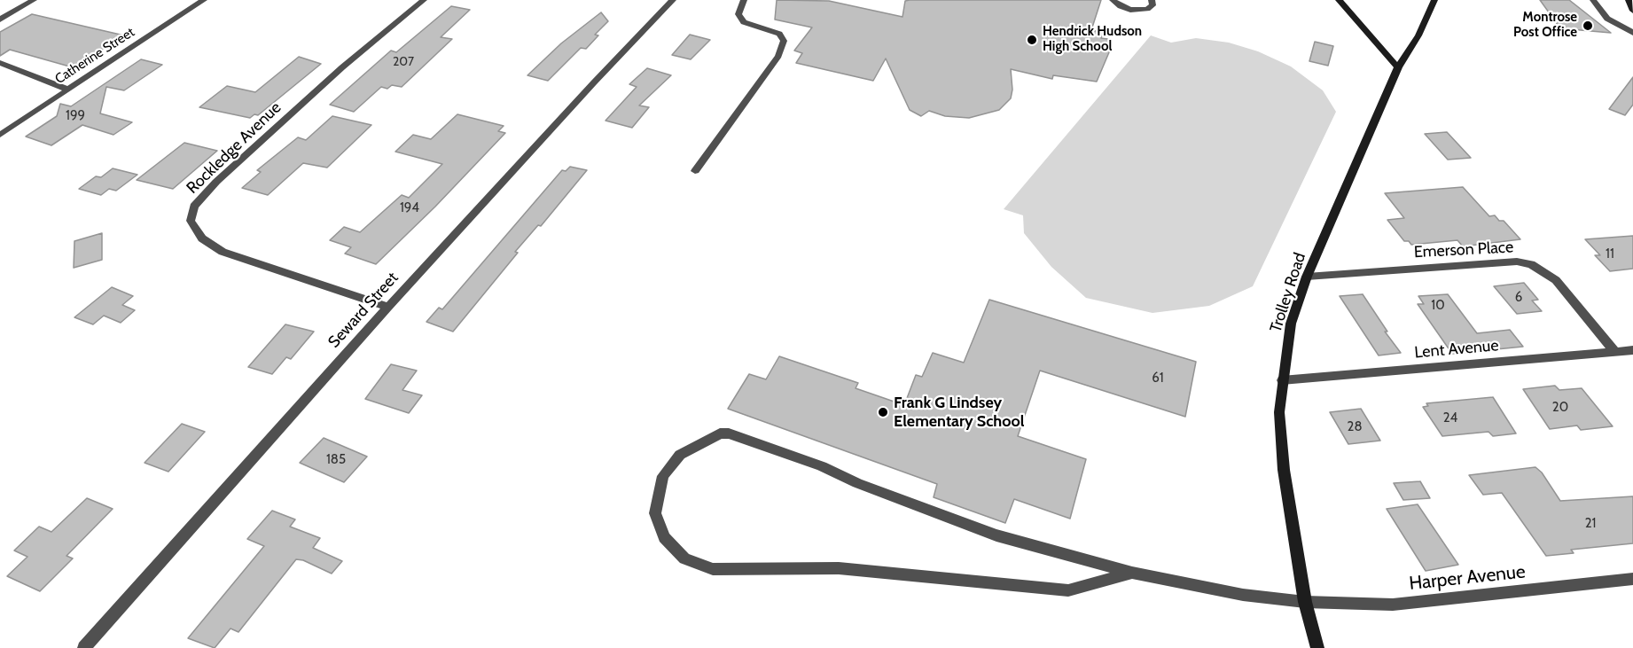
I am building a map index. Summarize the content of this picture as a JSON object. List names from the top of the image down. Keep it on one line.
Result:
{"streets":{"street":["Catherine Street","Rockledge Avenue","Emerson Place","Trolley Road","Seward Street","Lent Avenue","Harper Avenue"]},"crossings":[["Rockledge Avenue","Seward Street"],["Emerson Place","Trolley Road"],["Emerson Place","Lent Avenue"],["Trolley Road","Lent Avenue"],["Trolley Road","Harper Avenue"]],"places":["Montrose Post Office","Hendrick Hudson High School","Frank G Lindsey Elementary School"],"house_numbers":["207","199","194","11","6","10","61","20","24","28","185","21"]}
